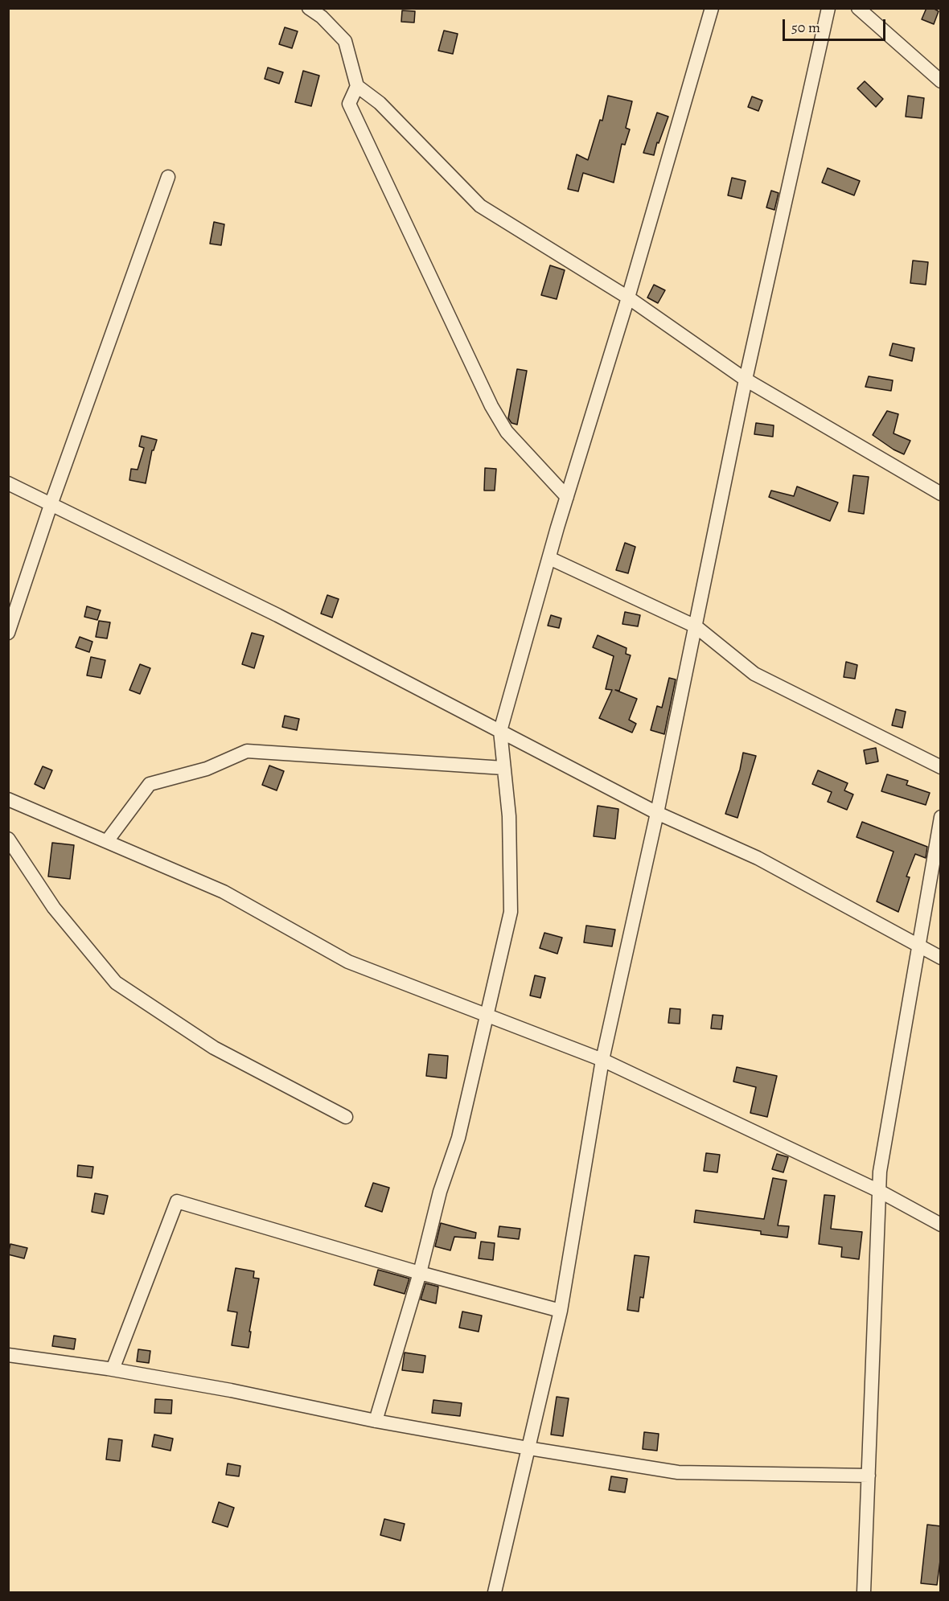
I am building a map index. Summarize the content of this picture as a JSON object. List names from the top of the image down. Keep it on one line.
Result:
{"scale_bar":"50 m"}
